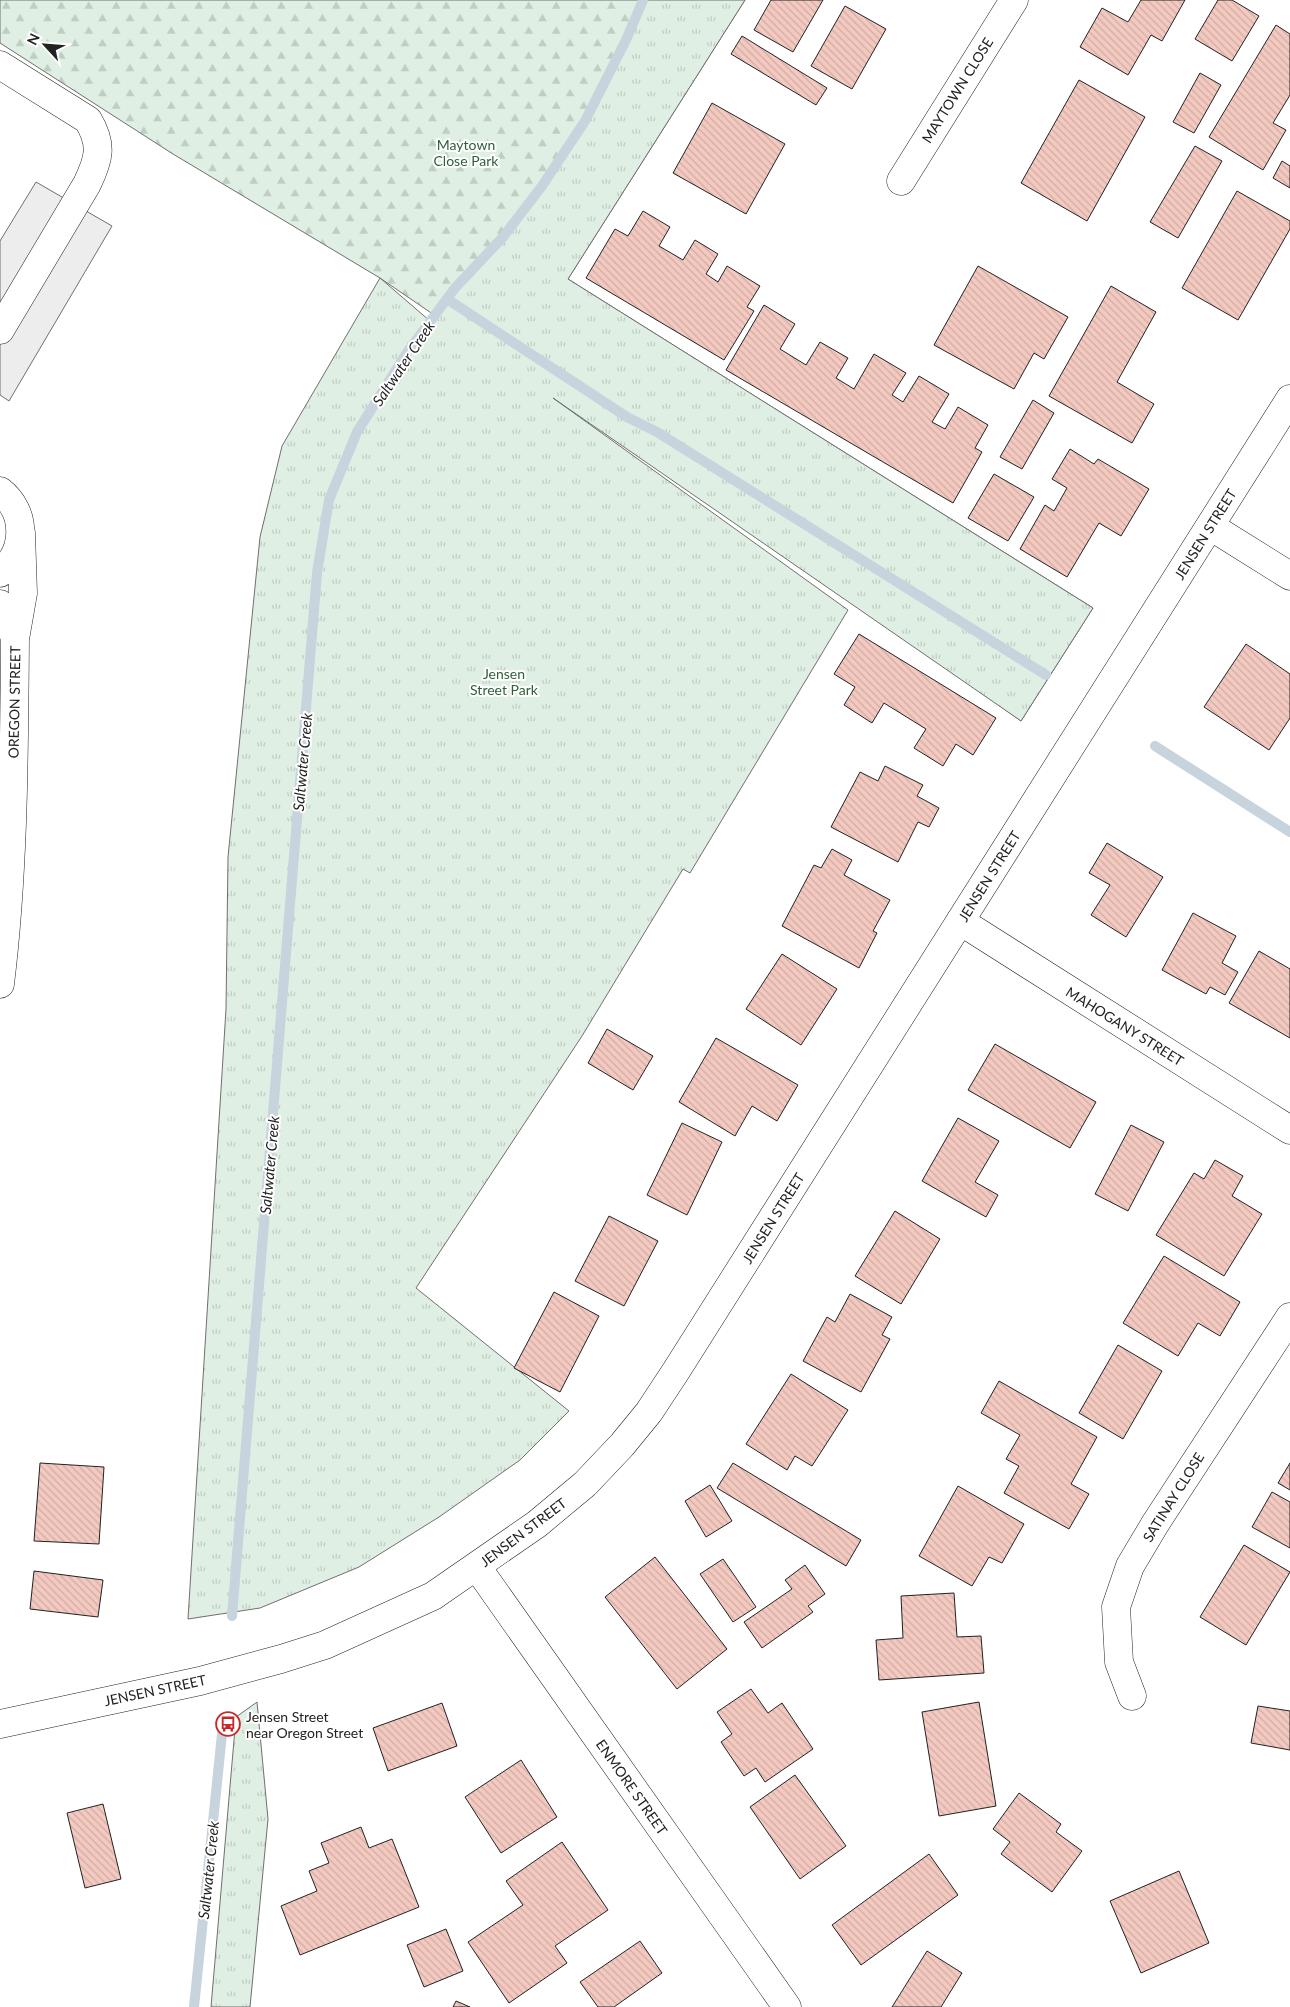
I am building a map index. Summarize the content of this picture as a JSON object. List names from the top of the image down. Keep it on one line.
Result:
{"streets":{"street":["MAYTOWN CLOSE","JENSEN STREET","OREGON STREET","MAHOGANY STREET","SATINAY CLOSE","ENMORE STREET"]},"crossings":[["JENSEN STREET","MAHOGANY STREET"],["JENSEN STREET","ENMORE STREET"]],"water":["Saltwater Creek"],"parks":["Maytown Close Park","Jensen Street Park"],"places":{"bus stop":["Jensen Street near Oregon Street"]},"north":"top left"}
